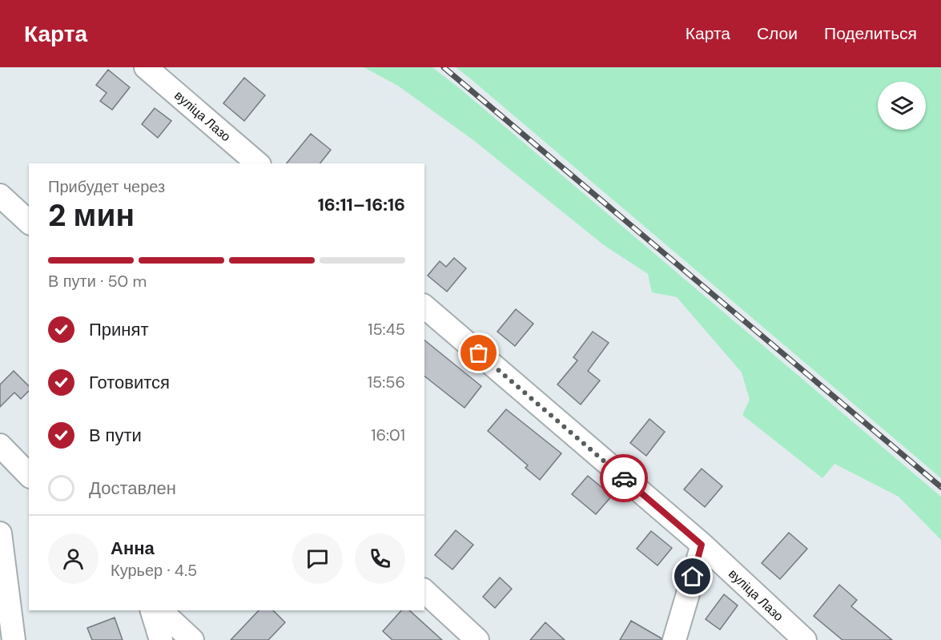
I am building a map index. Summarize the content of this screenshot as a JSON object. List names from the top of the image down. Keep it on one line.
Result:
{"streets":{"street":["вуліца Лазо"]},"page":{"header":"Карта","nav":["Карта","Слои","Поделиться"],"heading":["2 мин","Прибудет через","16:11–16:16"],"panel":["Анна","Курьер · 4.5"],"bar":"В пути · 50 m","list":[["Принят","15:45"],["Готовится","15:56"],["В пути","16:01"],"Доставлен"]}}
